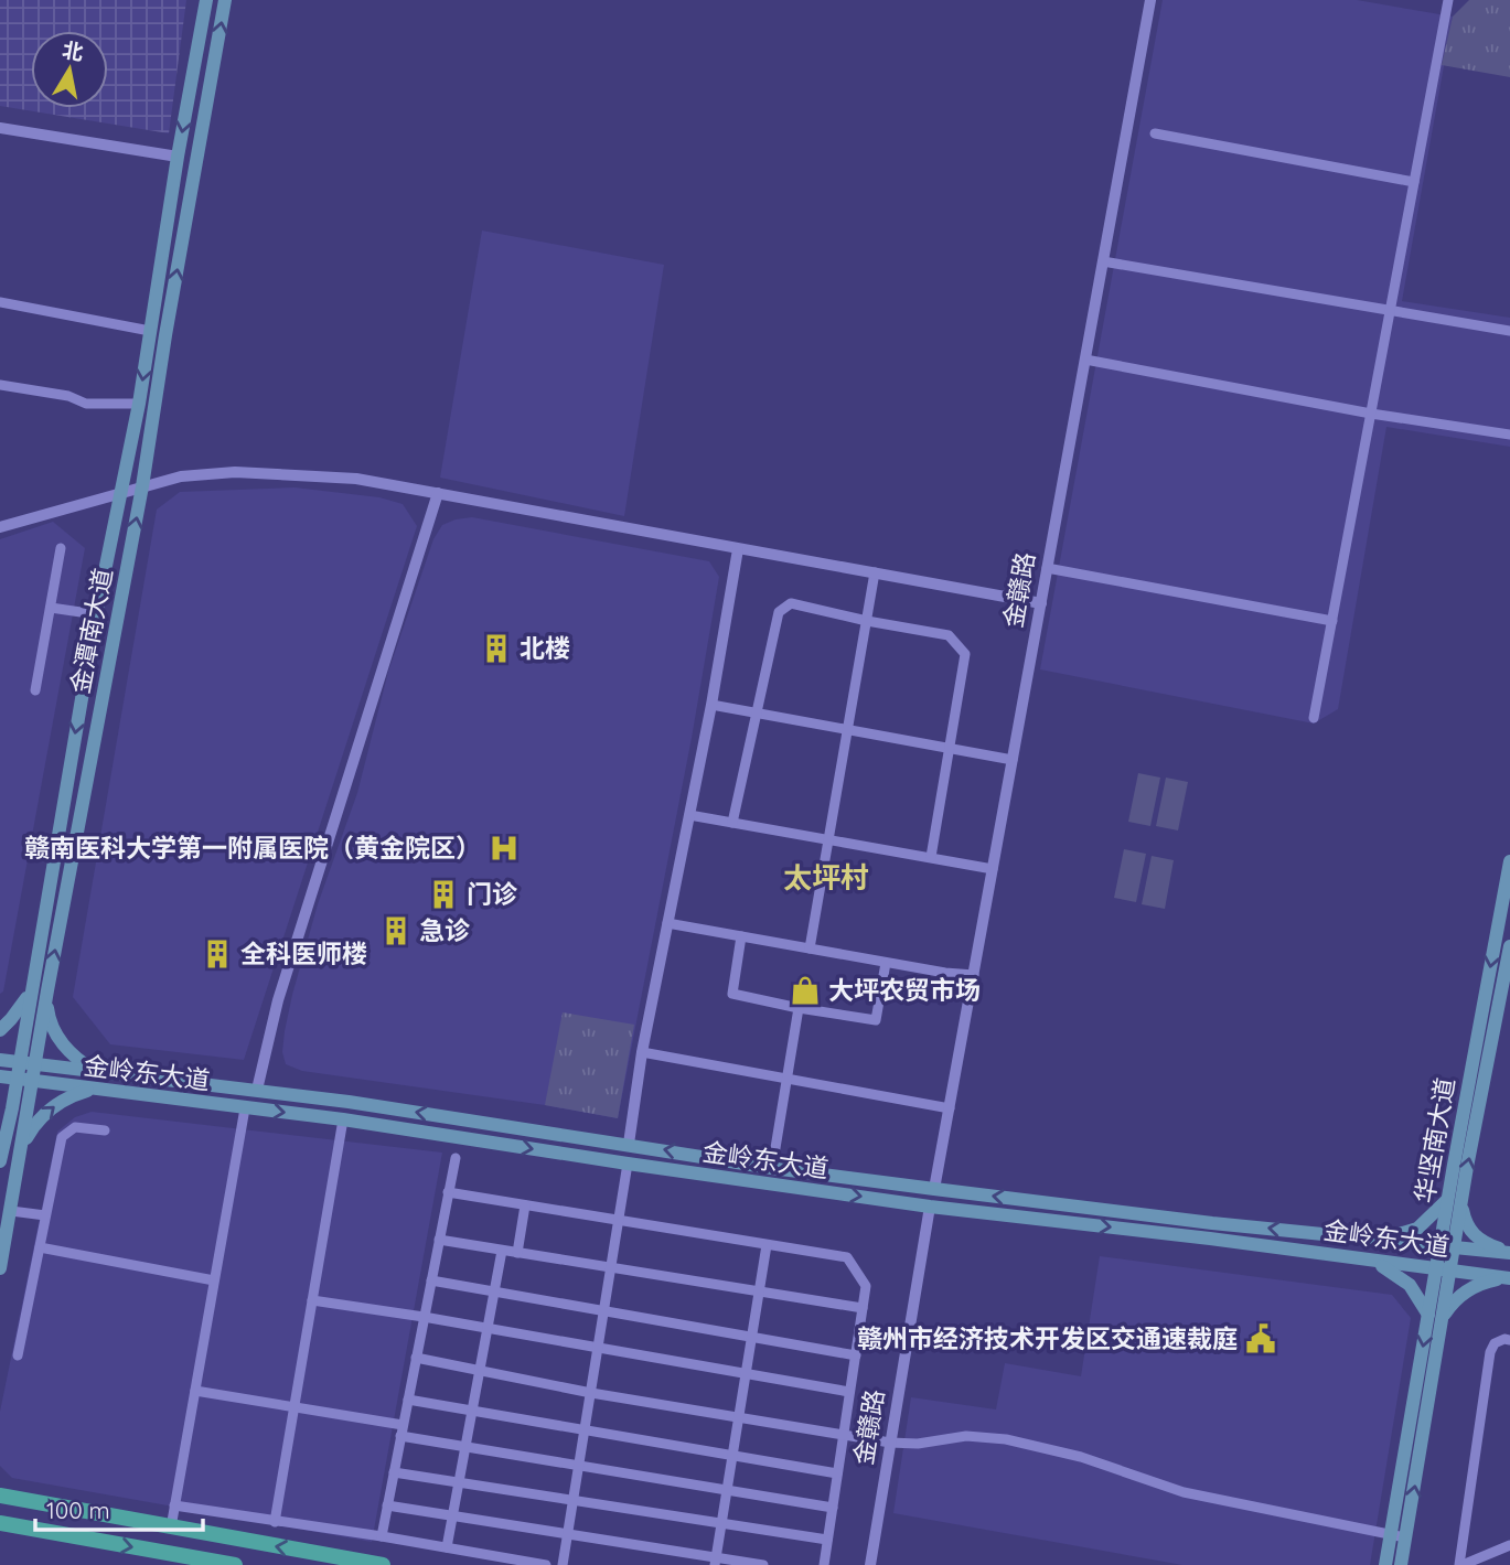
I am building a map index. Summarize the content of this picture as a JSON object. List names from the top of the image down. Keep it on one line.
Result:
{"streets":{"main road":["金潭南大道","金岭东大道","华坚南大道"],"street":["金赣路"]},"crossings":[["金赣路","金岭东大道"],["金潭南大道","金岭东大道"],["金岭东大道","华坚南大道"]],"districts":["太坪村"],"places":{"building":["北楼","门诊","急诊","全科医师楼"],"hospital":["赣南医科大学第一附属医院（黄金院区）"],"shop":["大坪农贸市场"],"public building":["赣州市经济技术开发区交通速裁庭"]},"scale_bar":"100 m","north":"top"}
